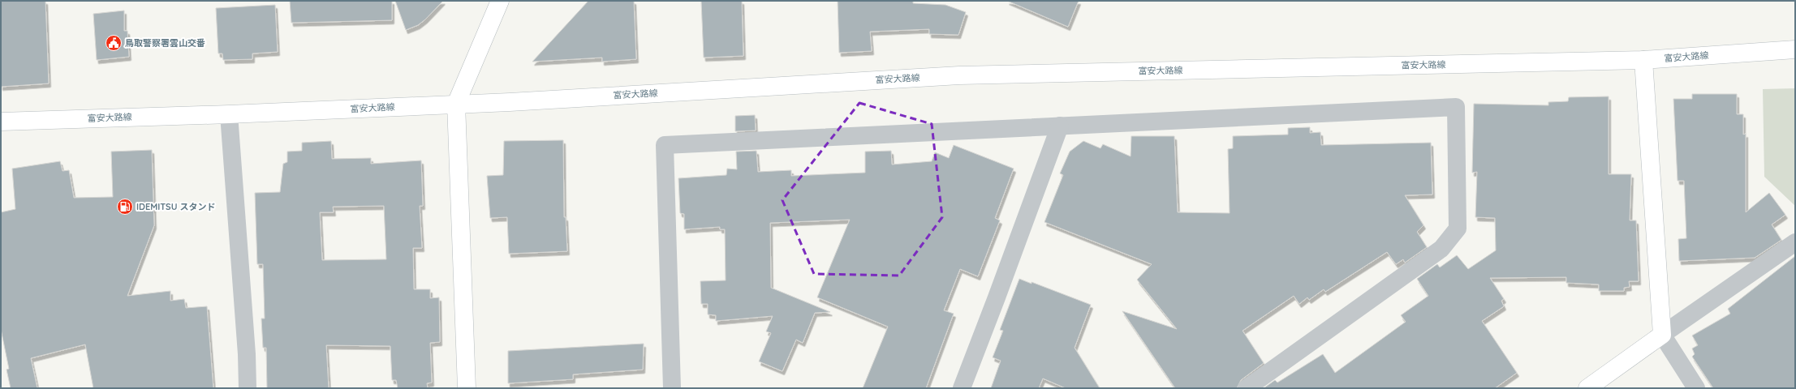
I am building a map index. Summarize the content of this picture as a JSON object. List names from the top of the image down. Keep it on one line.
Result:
{"streets":{"street":["富安大路線"]},"places":{"public building":["鳥取警察署雲山交番"],"fuel station":["IDEMITSU スタンド"]}}
